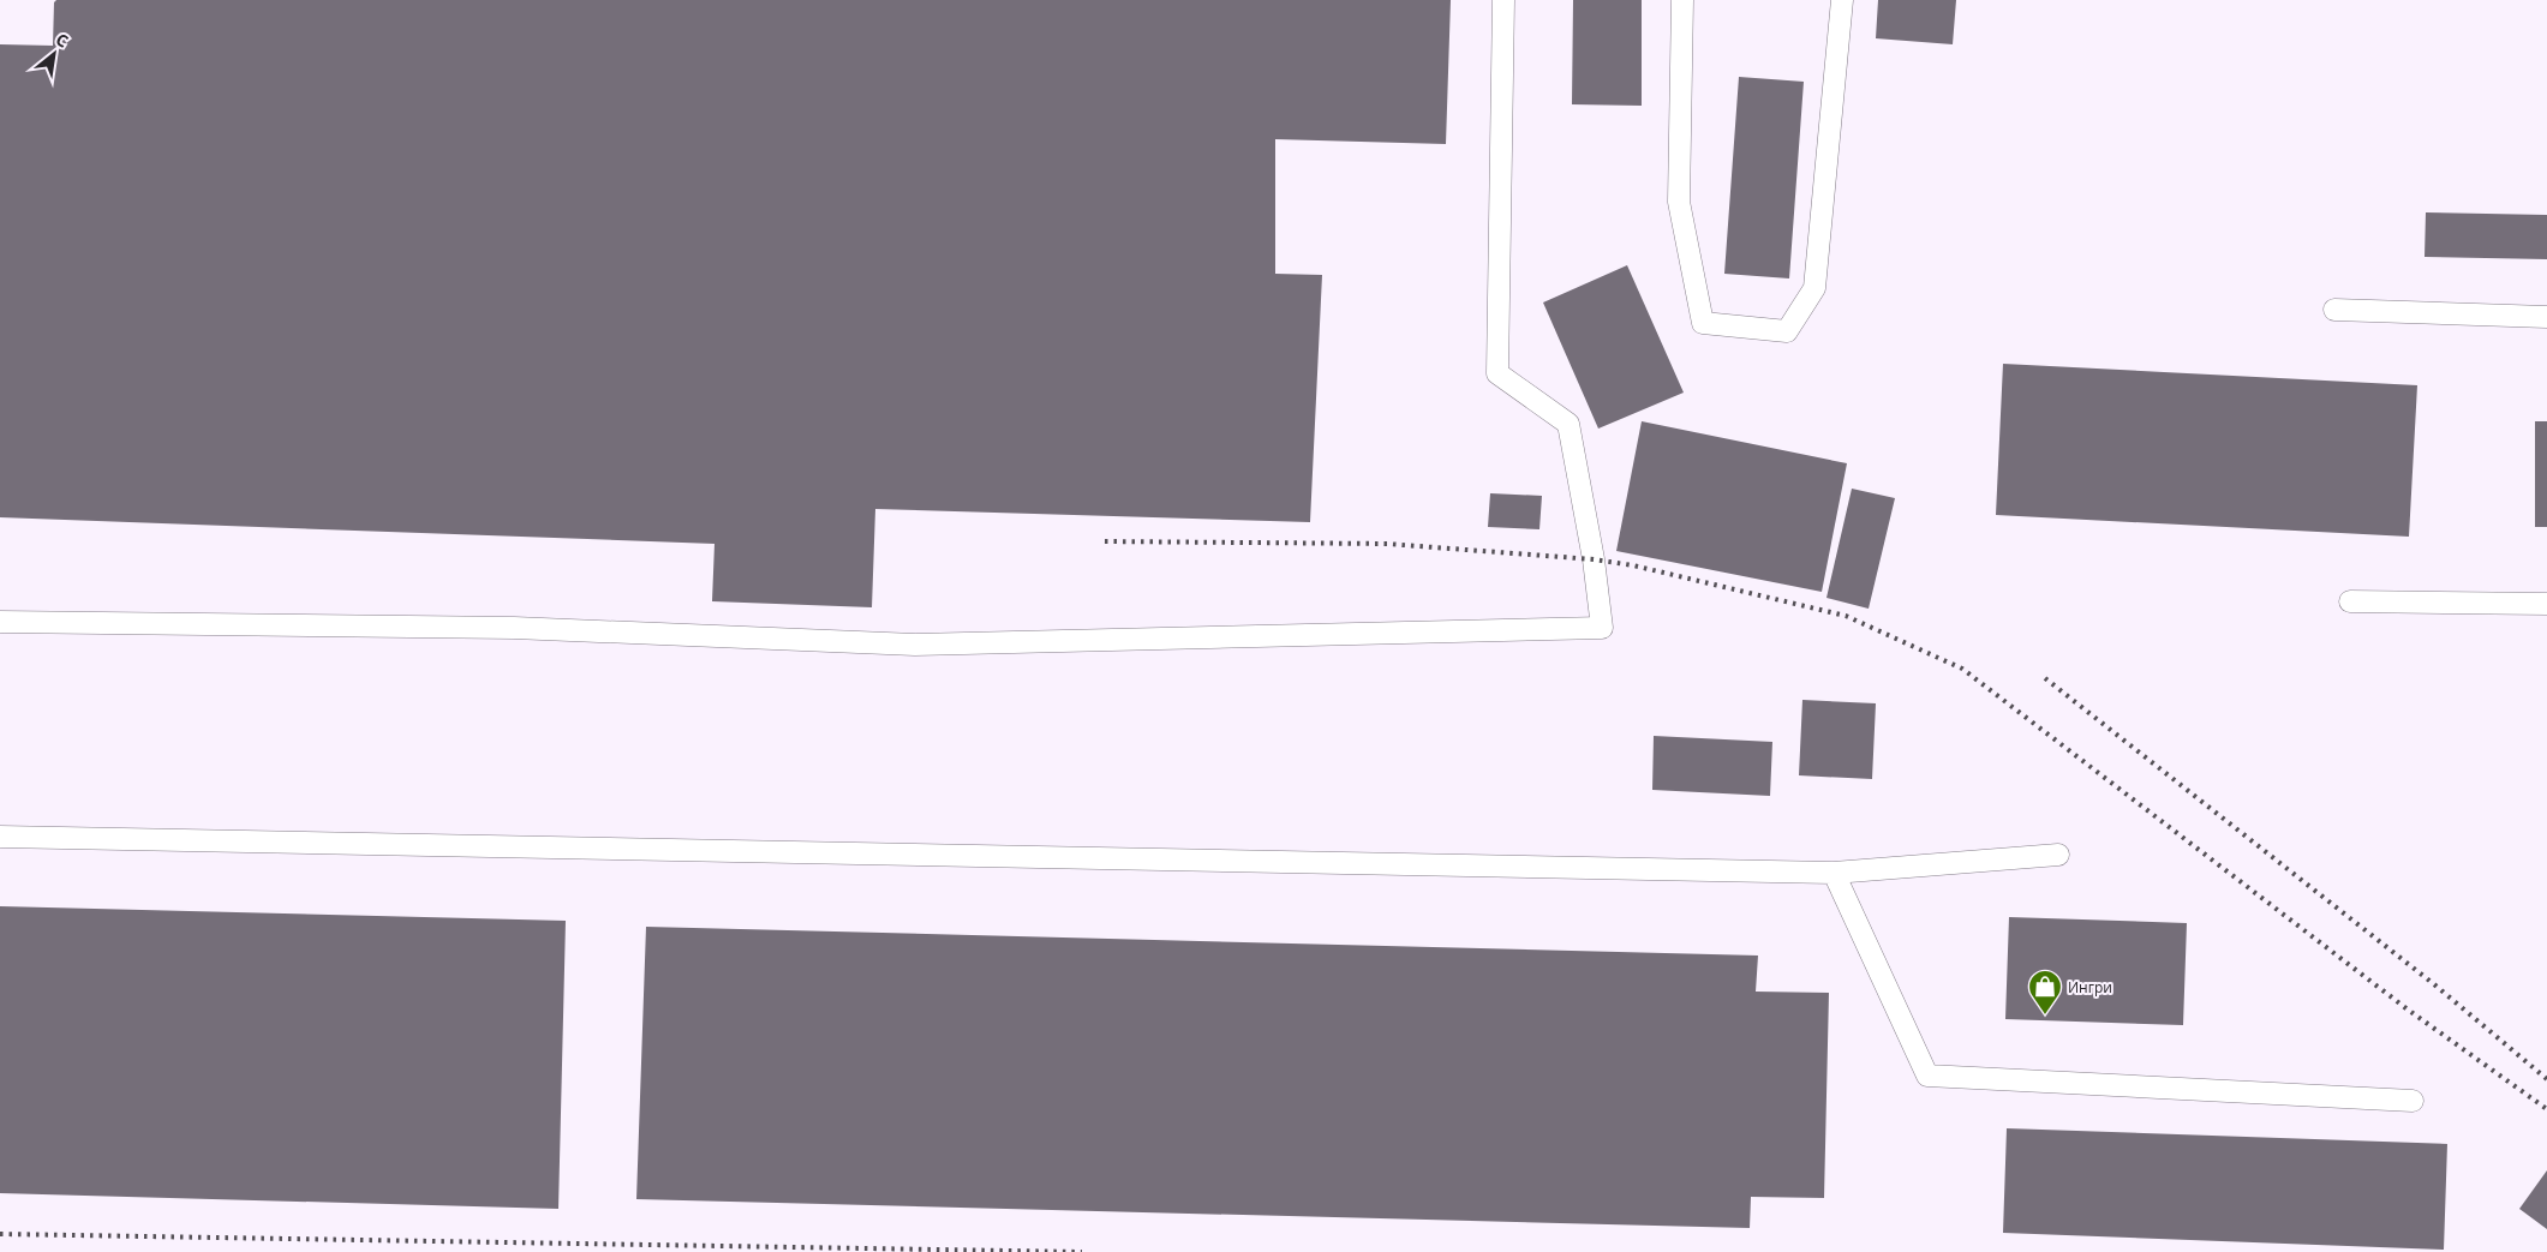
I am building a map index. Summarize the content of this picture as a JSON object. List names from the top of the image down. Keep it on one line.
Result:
{"places":{"shop":["Ингри"]},"north":"top right"}
